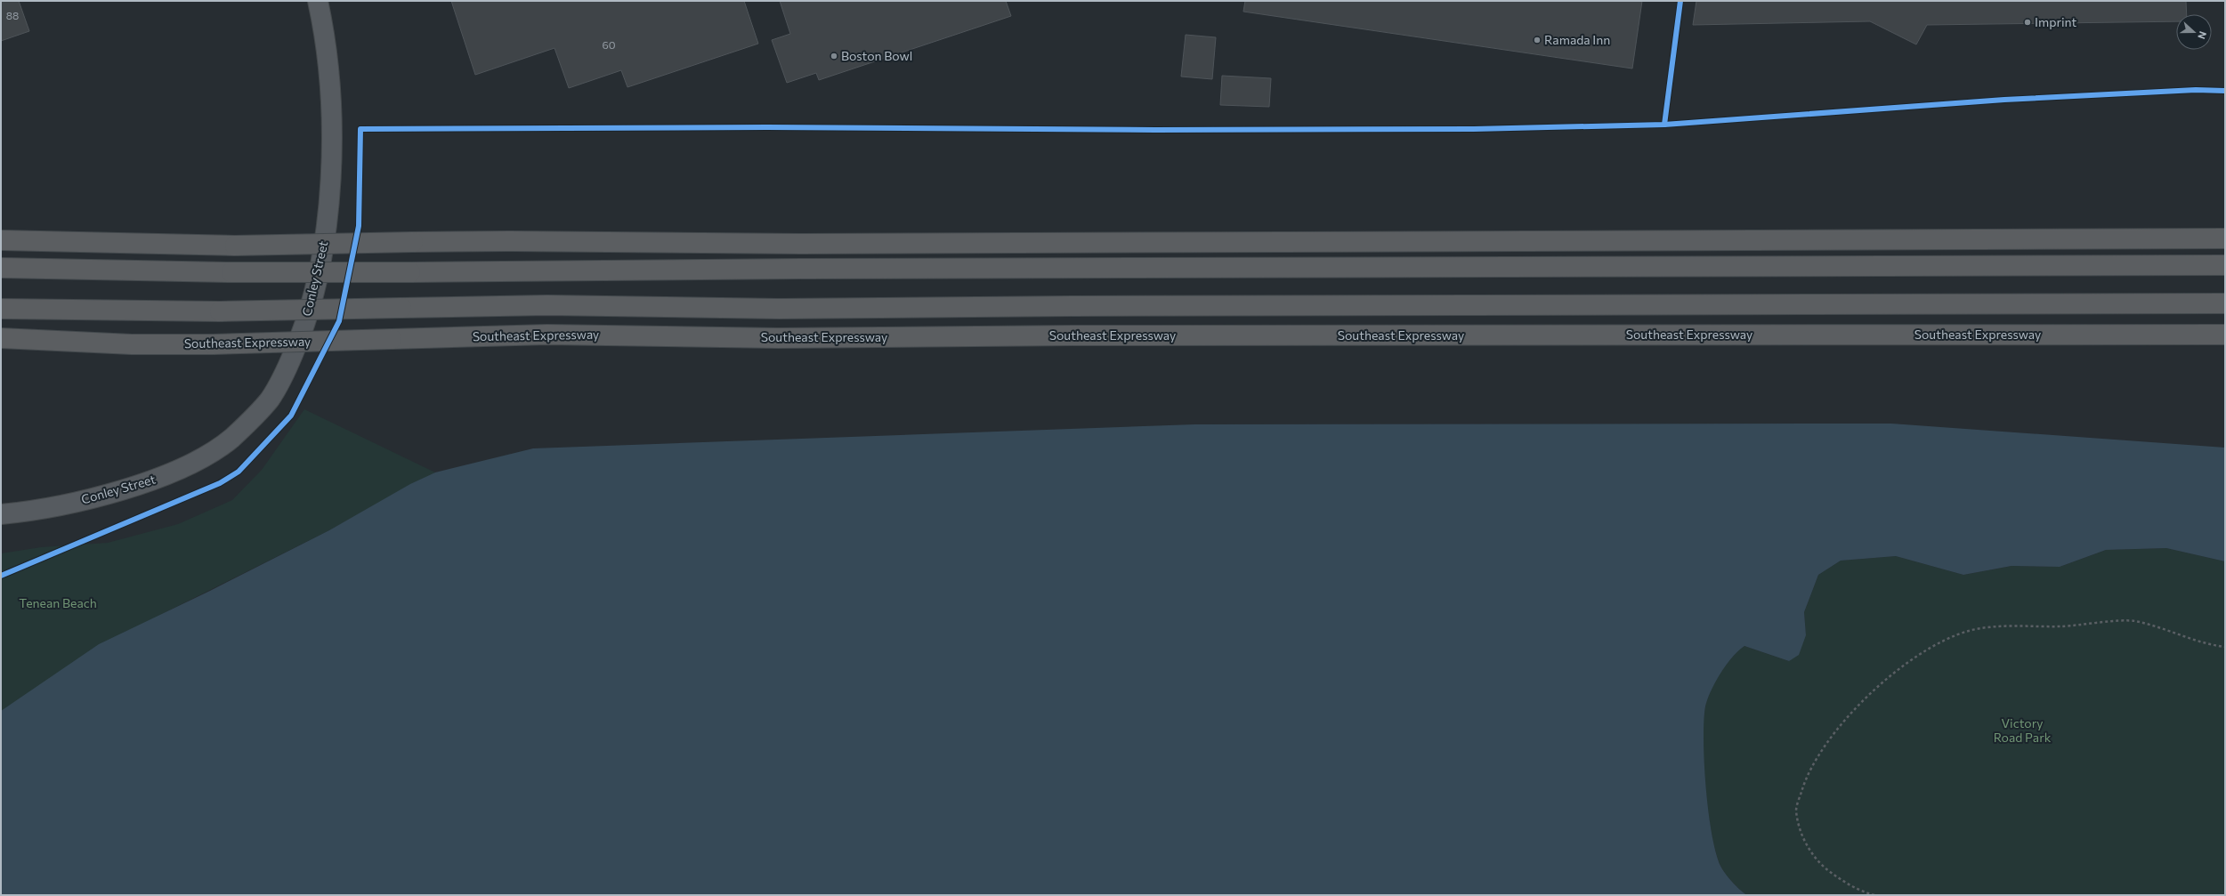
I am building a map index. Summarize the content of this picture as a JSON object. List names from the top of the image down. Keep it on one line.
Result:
{"streets":{"highway":["Southeast Expressway"],"street":["Conley Street"]},"parks":["Tenean Beach","Victory Road Park"],"places":["Imprint","Ramada Inn","Boston Bowl"],"house_numbers":["88","60"],"north":"right"}
